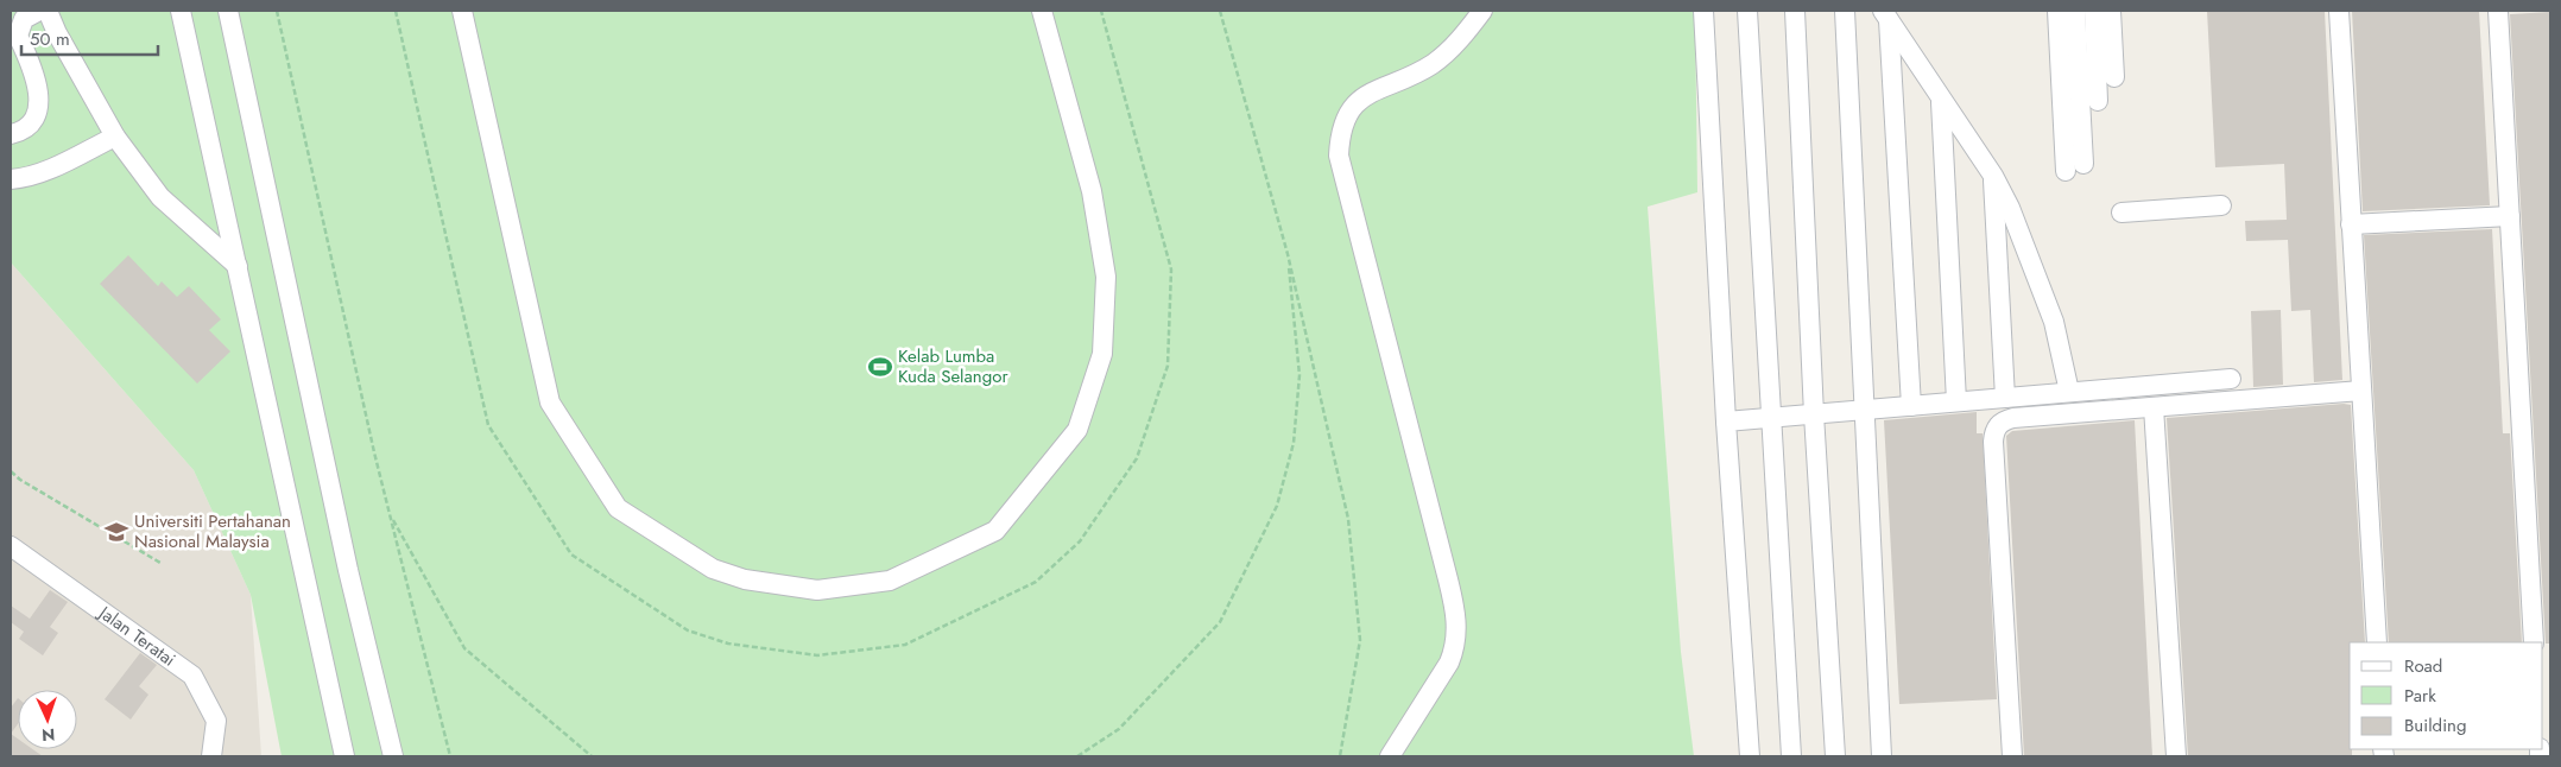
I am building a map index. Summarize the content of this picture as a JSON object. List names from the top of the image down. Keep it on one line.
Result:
{"streets":{"street":["Jalan Teratai"]},"places":{"sports":["Kelab Lumba Kuda Selangor"],"school or university":["Universiti Pertahanan Nasional Malaysia"]},"legend":["Road","Park","Building"],"scale_bar":"50 m","north":"bottom"}
